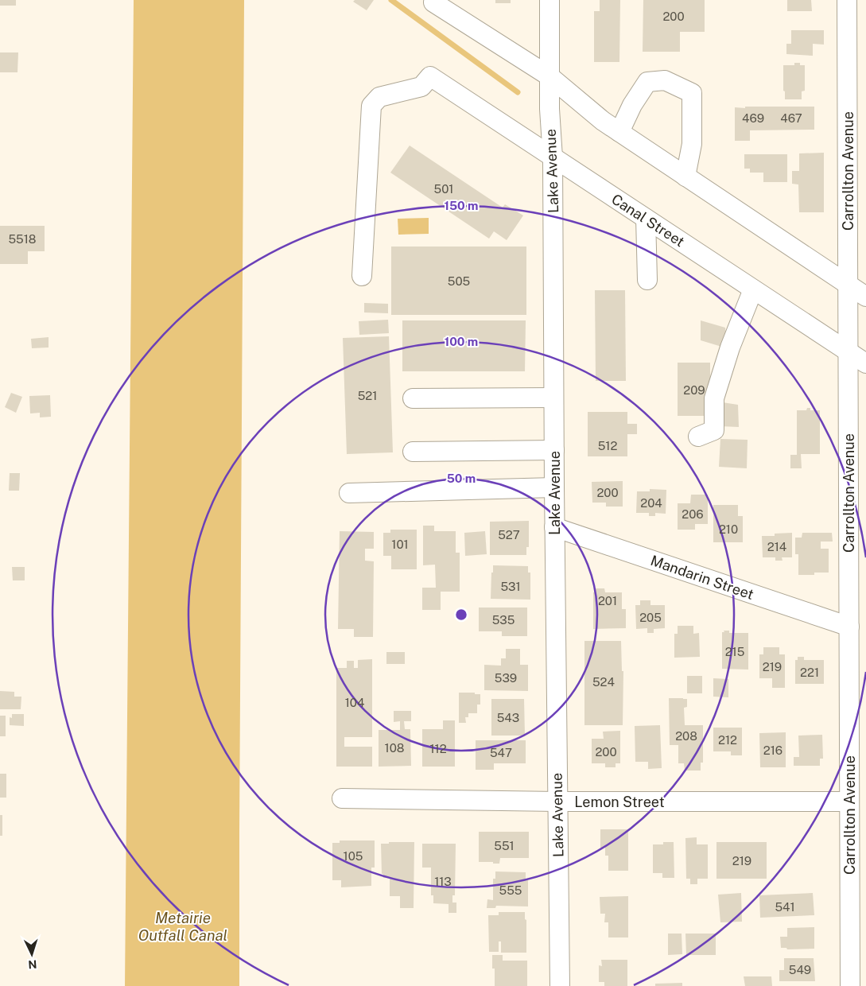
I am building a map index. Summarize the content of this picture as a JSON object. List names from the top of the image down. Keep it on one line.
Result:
{"streets":{"street":["Lake Avenue","Carrollton Avenue","Canal Street","Mandarin Street","Lemon Street"]},"crossings":[["Lake Avenue","Canal Street"],["Lake Avenue","Mandarin Street"],["Lake Avenue","Lemon Street"],["Carrollton Avenue","Canal Street"],["Carrollton Avenue","Mandarin Street"],["Carrollton Avenue","Lemon Street"]],"water":["Metairie Outfall Canal"],"house_numbers":["200","469","467","501","5518","505","209","521","512","200","204","206","210","527","101","214","531","201","205","535","215","219","221","539","524","104","543","208","212","108","112","216","200","547","551","105","219","113","555","541","549"],"north":"bottom","rings":["150 m","100 m","50 m"]}
